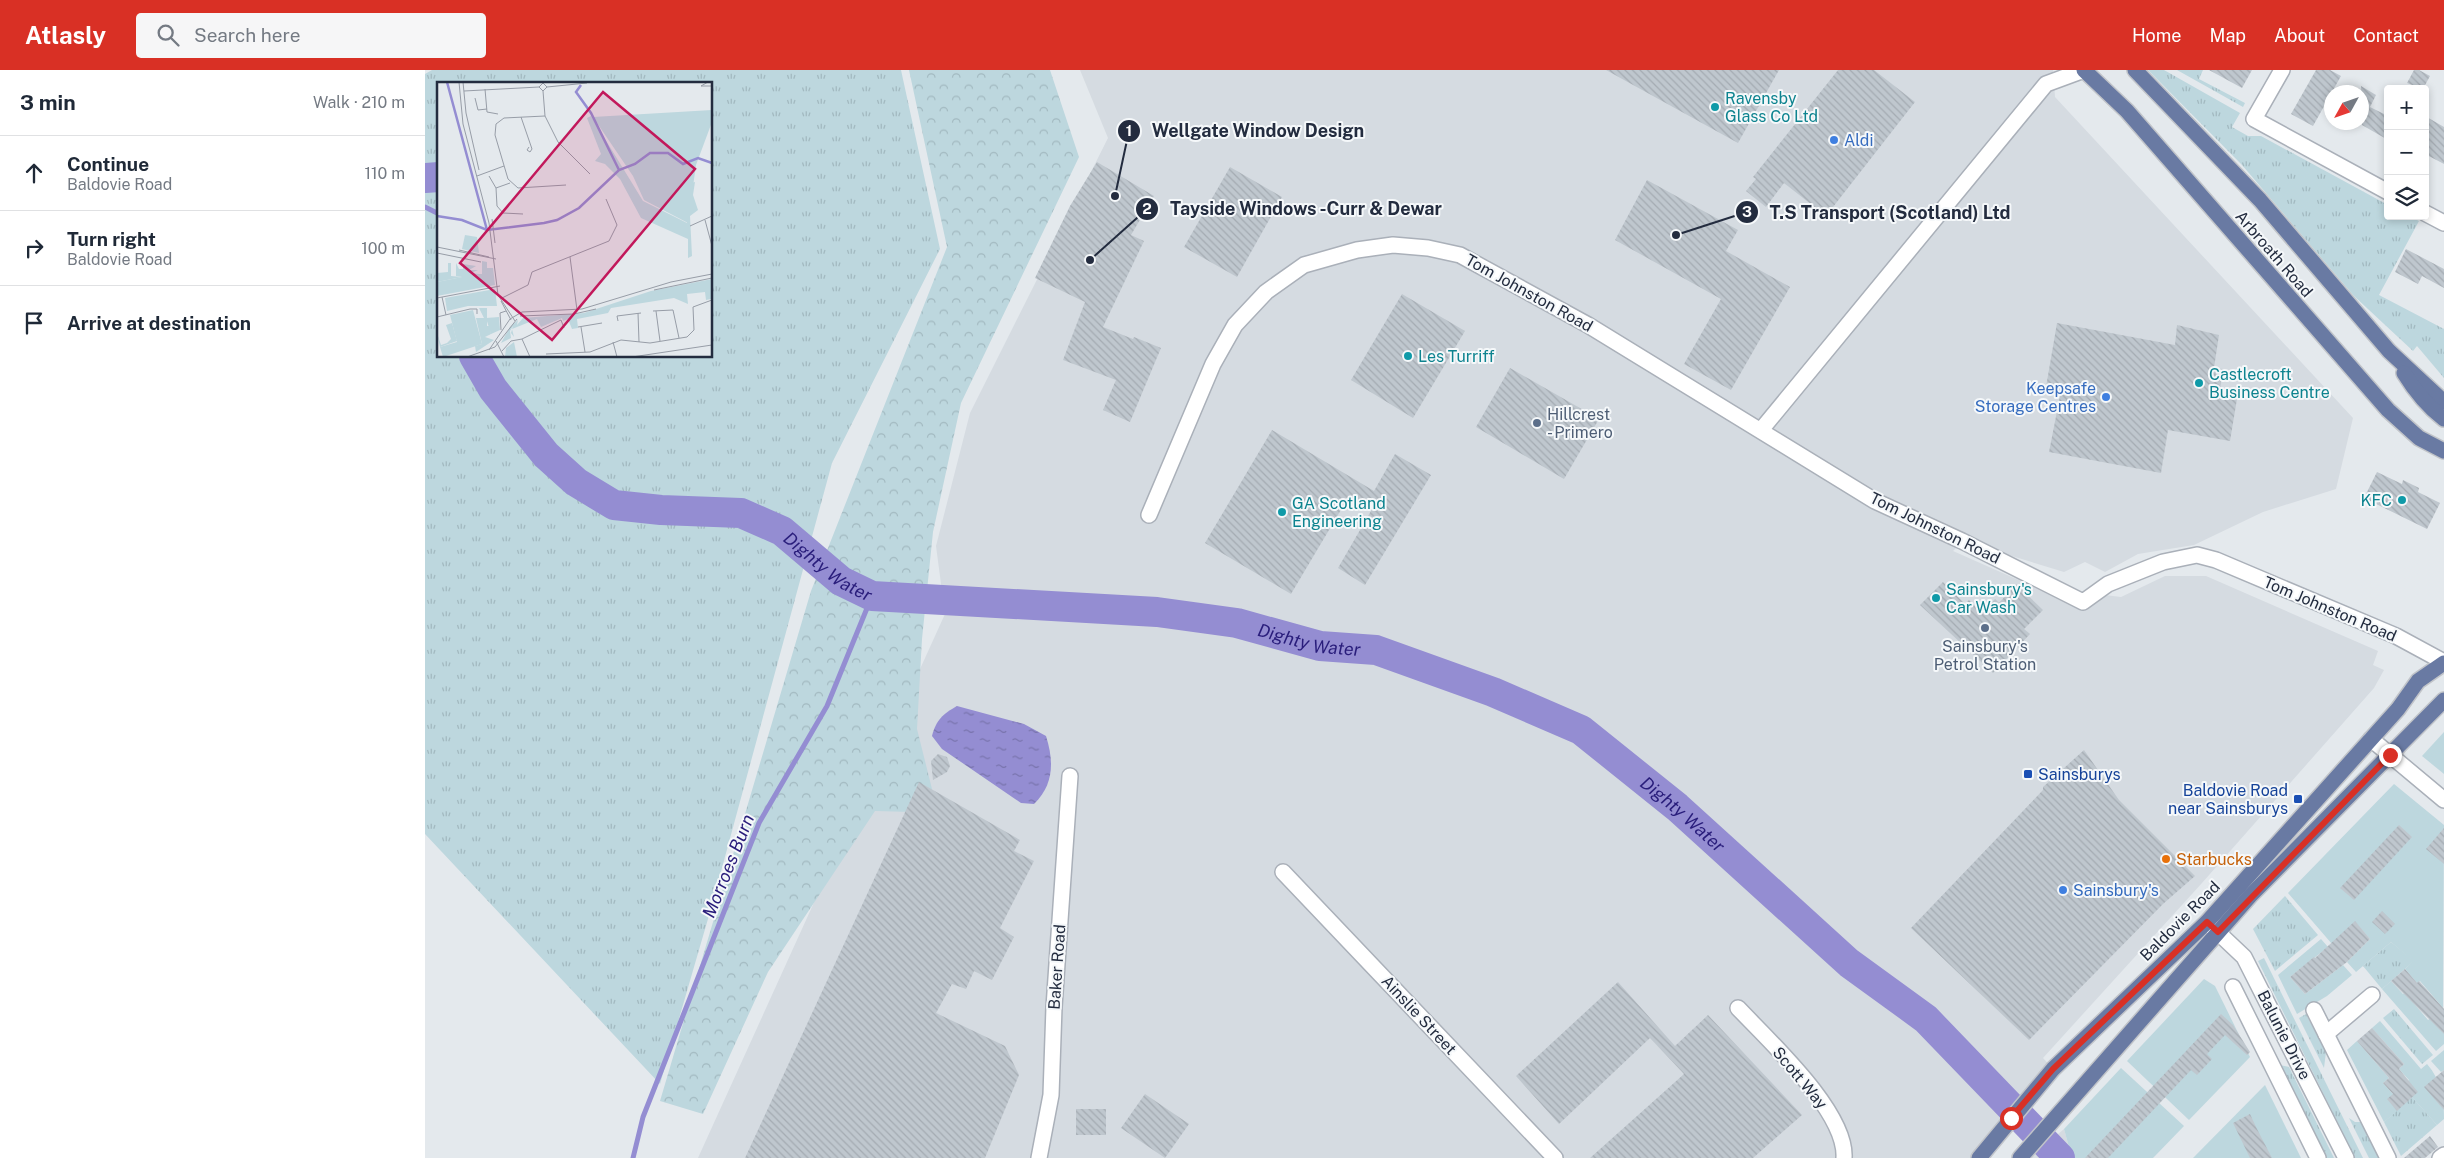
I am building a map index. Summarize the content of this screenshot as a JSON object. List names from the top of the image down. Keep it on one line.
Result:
{"streets":{"main road":["Arbroath Road","Baldovie Road"],"street":["Tom Johnston Road","Baker Road","Ainslie Street","Balunie Drive","Scott Way"]},"crossings":[["Tom Johnston Road","Baldovie Road"],["Baldovie Road","Balunie Drive"]],"water":["Dighty Water","Morroes Burn"],"places":{"other":["Ravensby Glass Co Ltd","Aldi","Wellgate Window Design","T.S Transport (Scotland) Ltd","Tayside Windows -Curr & Dewar","Les Turriff","Castlecroft Business Centre","Keepsafe Storage Centres","Hillcrest - Primero","KFC","GA Scotland Engineering","Sainsbury's Car Wash","Sainsbury's Petrol Station","Starbucks","Sainsbury's"],"transit":["Sainsburys","Baldovie Road near Sainsburys"]},"north":"bottom left","page":{"header":"Atlasly","search":"Search here","nav":["Home","Map","About","Contact"],"heading":["3 min","Walk · 210 m"],"map_buttons":["+","−"],"list":[["Continue","Baldovie Road","110 m"],["Turn right","Baldovie Road","100 m"],"Arrive at destination"]}}
